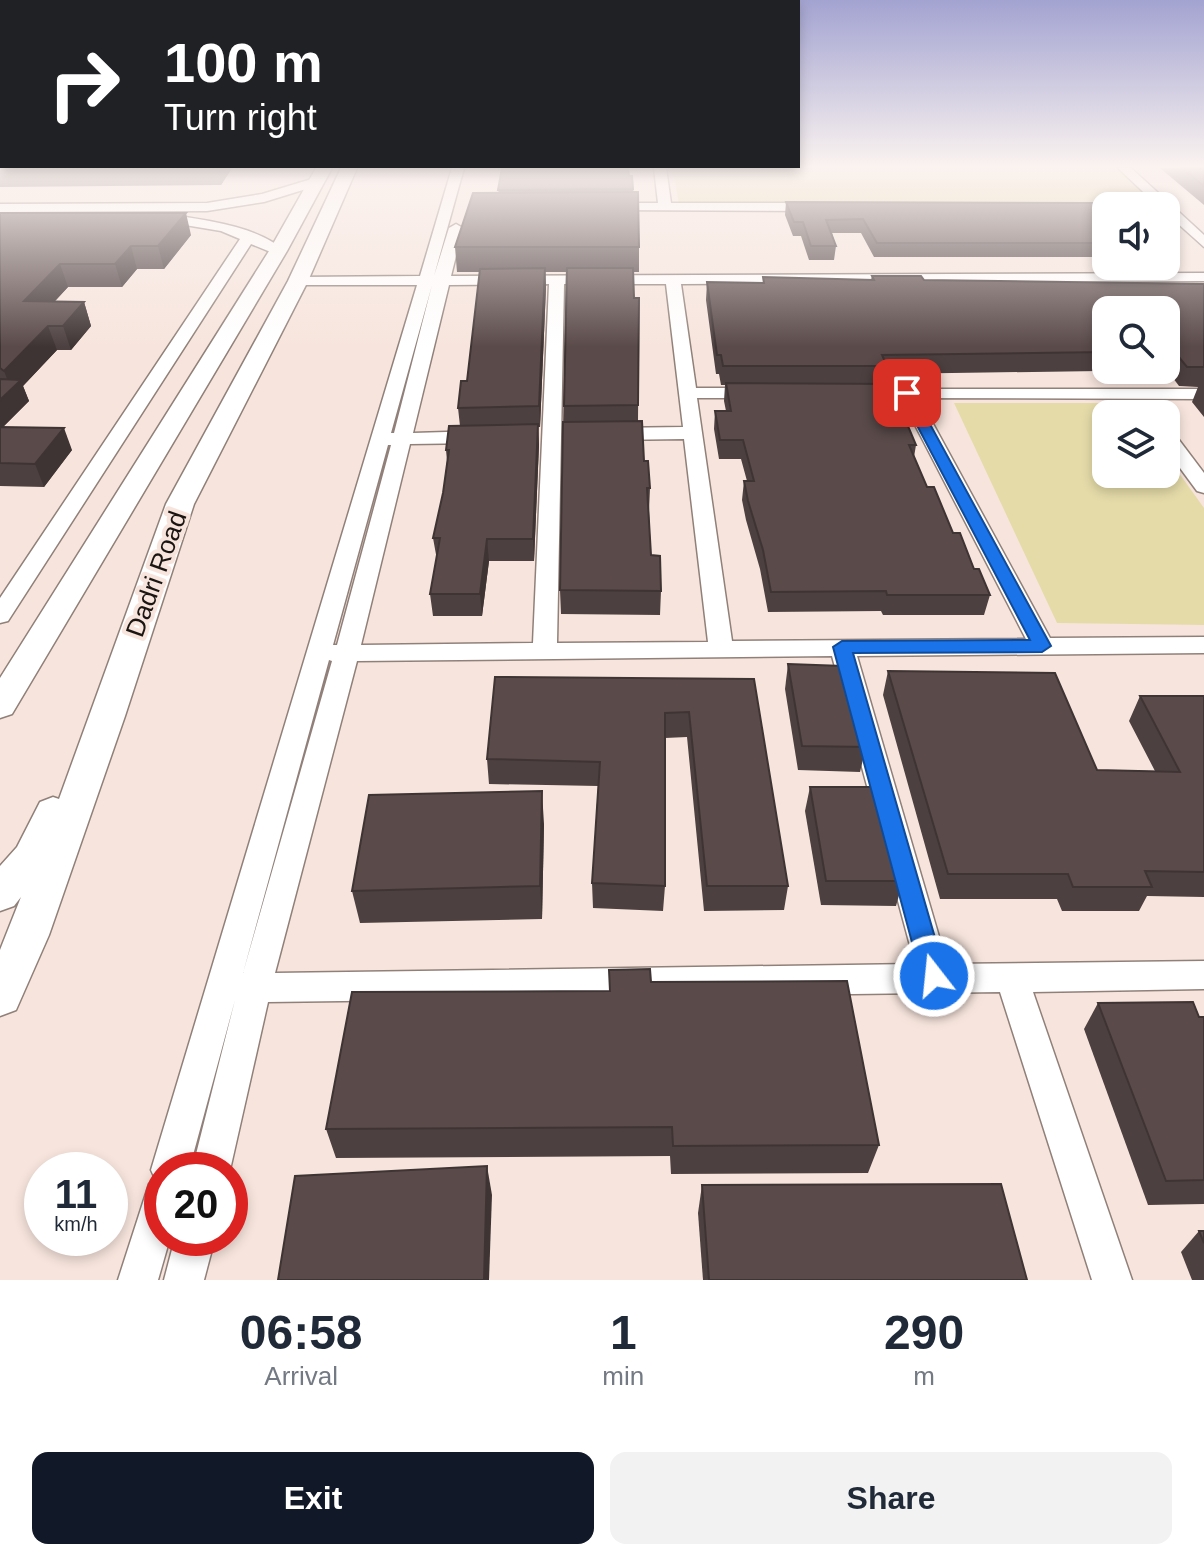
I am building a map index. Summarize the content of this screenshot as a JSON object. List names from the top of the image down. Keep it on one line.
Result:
{"streets":{"main road":["Dadri Road"]},"page":{"turn":["100 m","Turn right"],"speed":"11 km/h","limit":"20","eta":["06:58","Arrival","1","min","290","m"],"buttons":["Exit","Share"]}}
